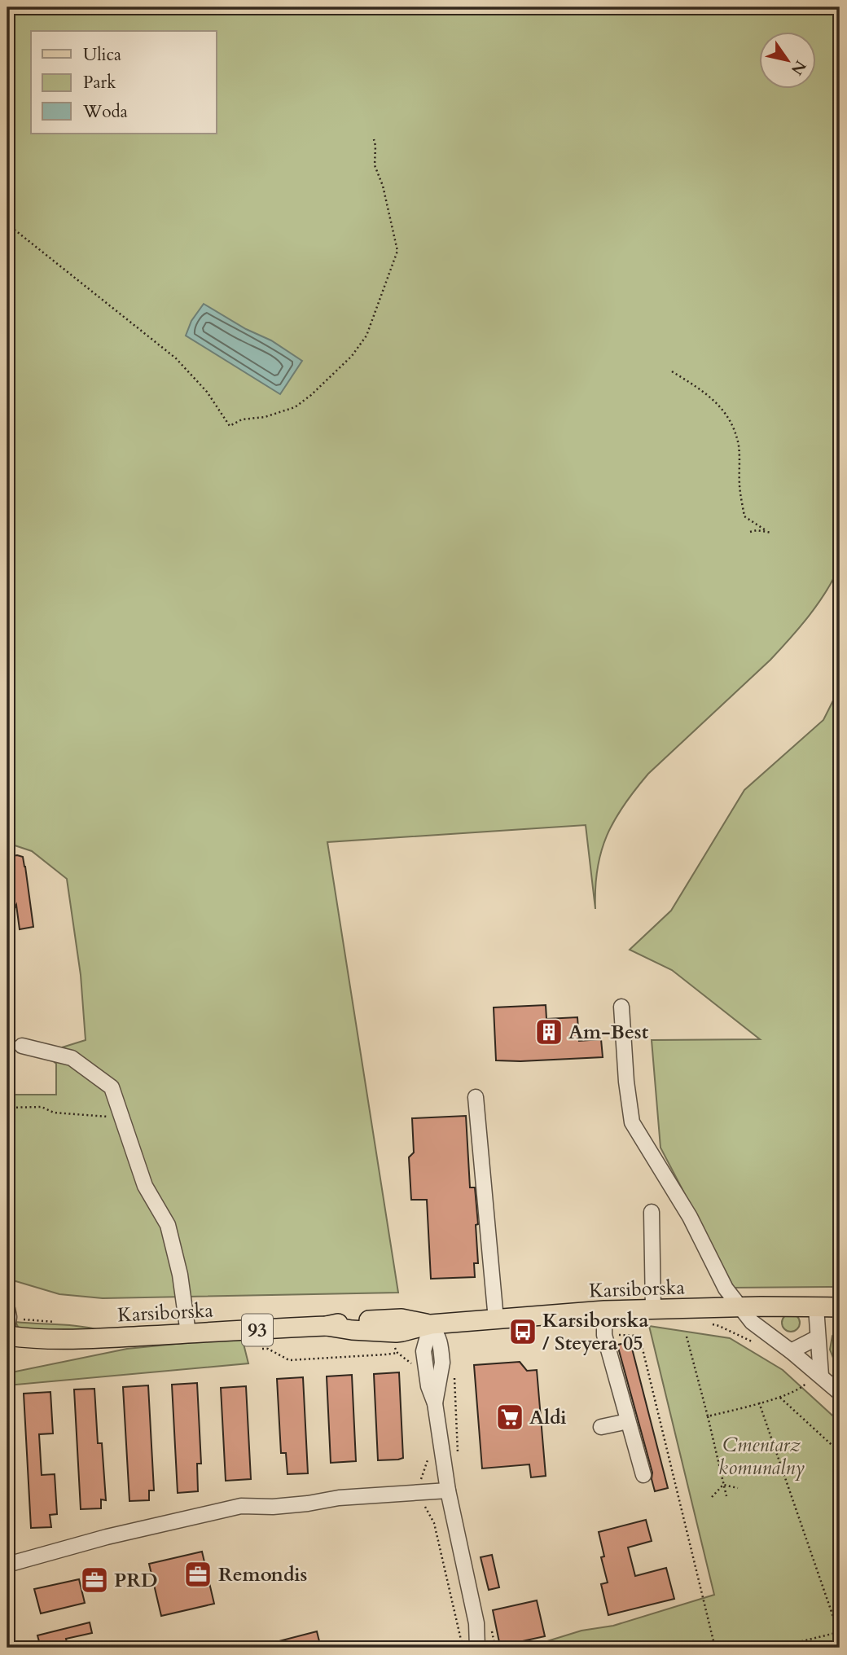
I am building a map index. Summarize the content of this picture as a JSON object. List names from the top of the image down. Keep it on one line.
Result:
{"streets":{"main road":["Karsiborska","93"]},"crossings":[["Karsiborska","93"]],"parks":["Cmentarz komunalny"],"places":{"building":["Am-Best"],"bus stop":["Karsiborska / Steyera 05"],"supermarket":["Aldi"],"office":["Remondis","PRD"]},"legend":["Ulica","Park","Woda"],"north":"bottom right"}
